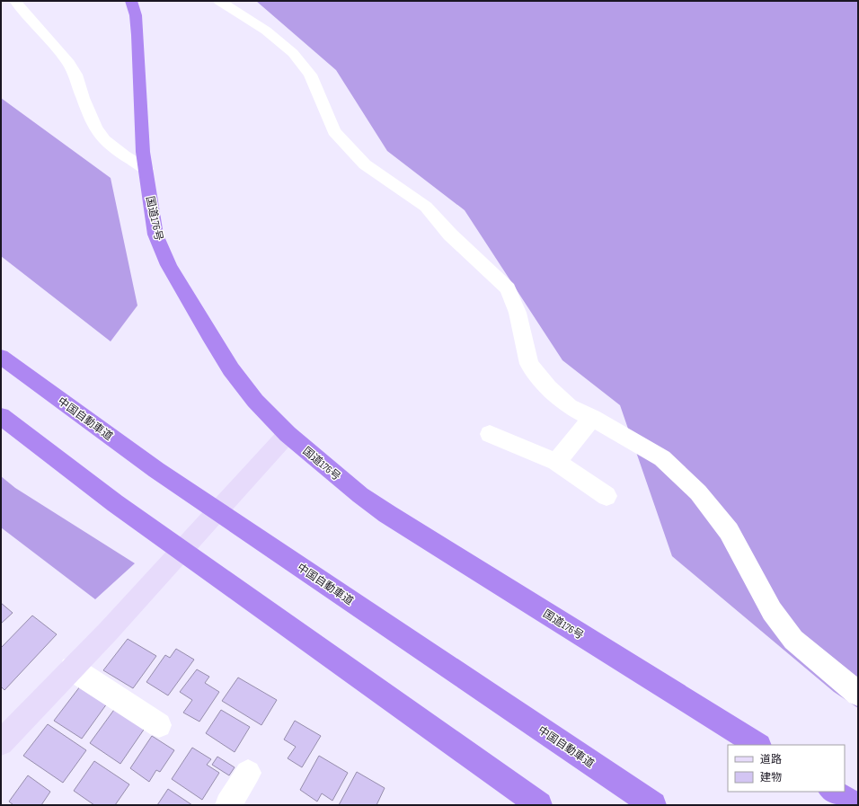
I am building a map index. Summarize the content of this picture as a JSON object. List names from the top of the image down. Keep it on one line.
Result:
{"streets":{"highway":["国道176号","中国自動車道"]},"legend":["道路","建物"]}
